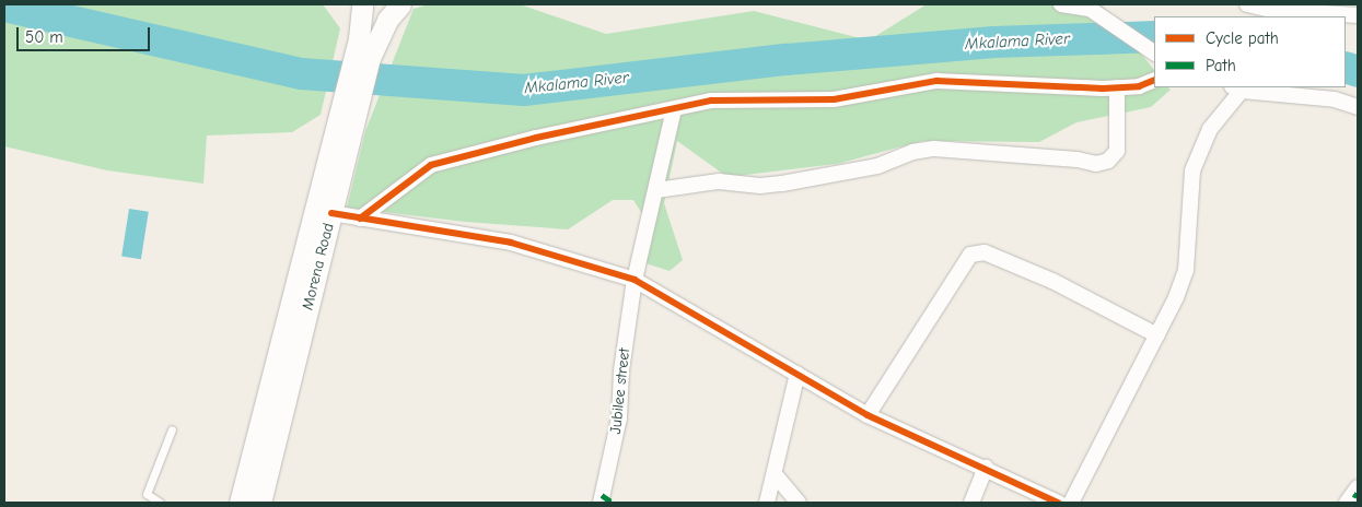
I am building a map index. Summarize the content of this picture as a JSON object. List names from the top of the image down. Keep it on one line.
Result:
{"streets":{"main road":["Morena Road"],"street":["Jubilee street"]},"water":["Mkalama River"],"legend":["Cycle path","Path"],"scale_bar":"50 m"}
